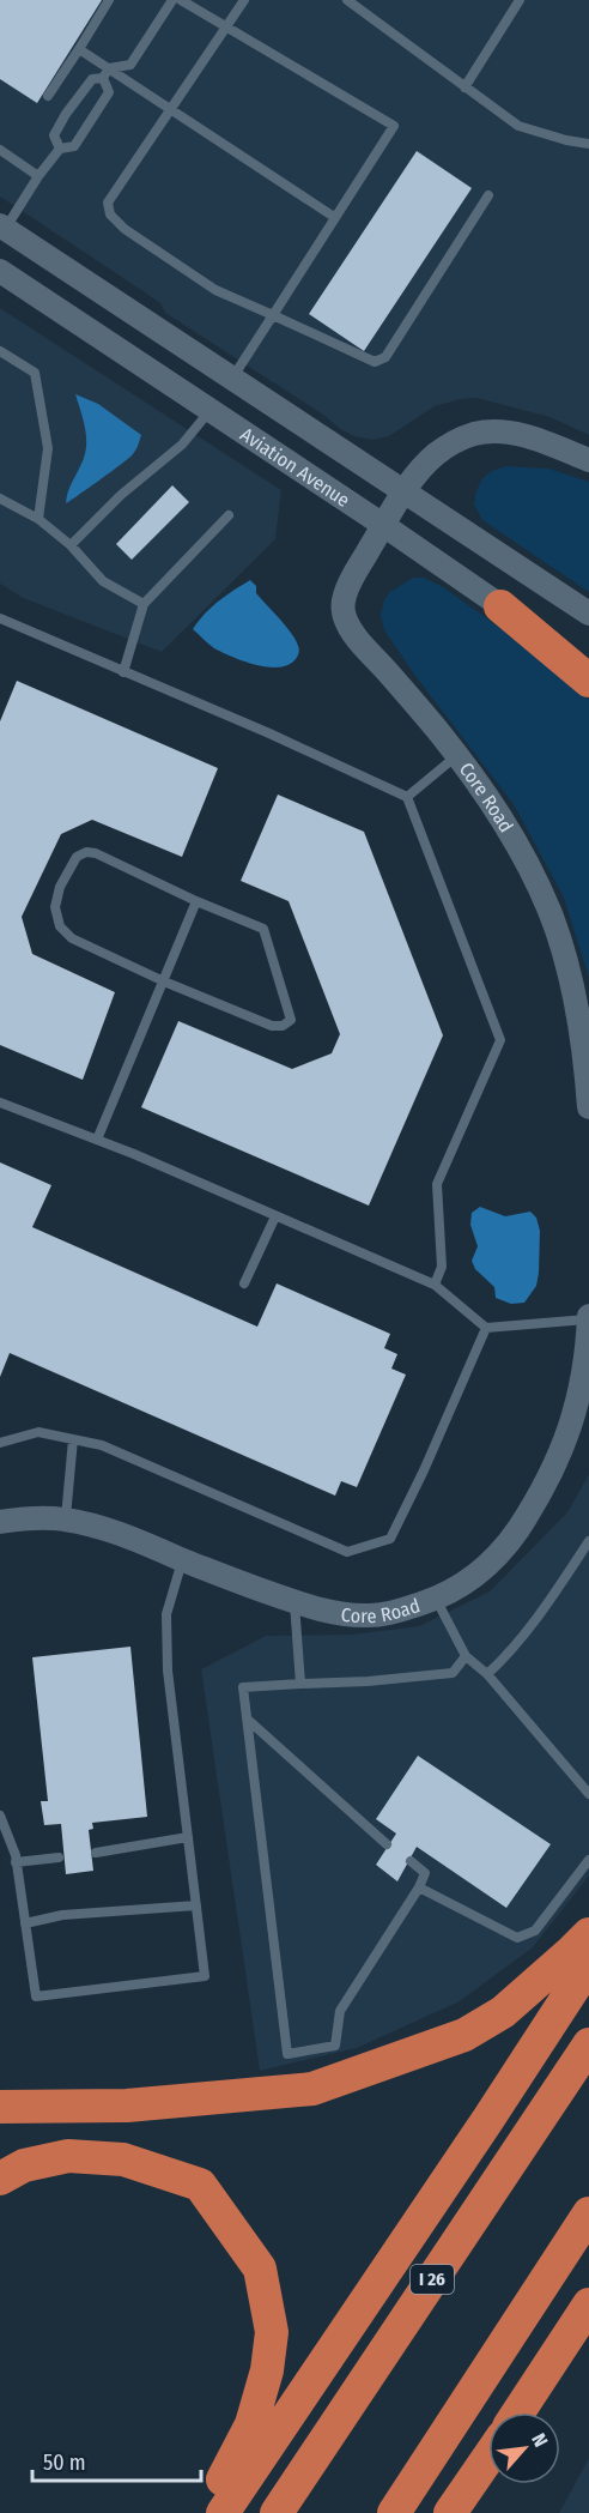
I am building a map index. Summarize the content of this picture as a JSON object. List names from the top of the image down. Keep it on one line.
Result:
{"streets":{"highway":["I 26"],"street":["Aviation Avenue","Core Road"]},"crossings":[["Aviation Avenue","Core Road"]],"scale_bar":"50 m","north":"top right"}
